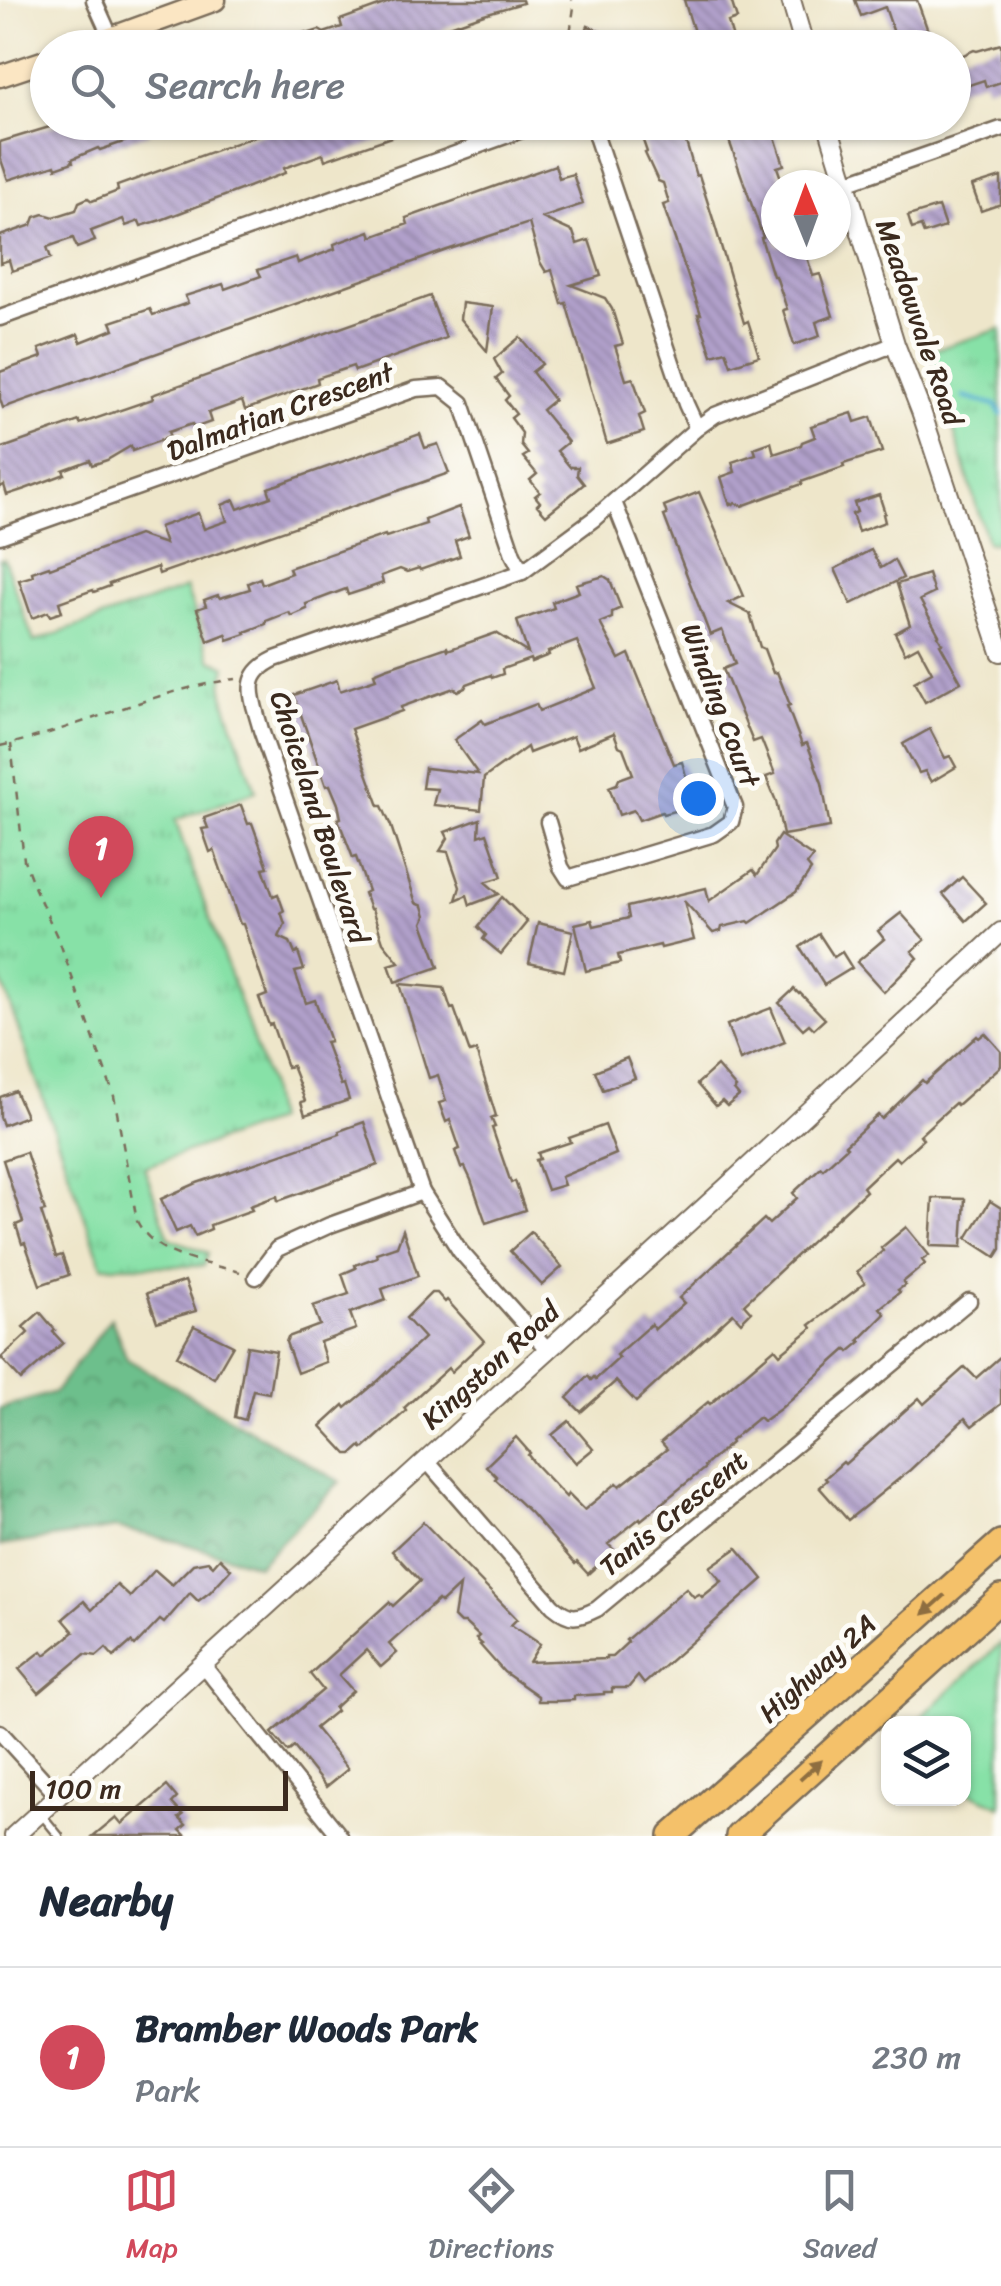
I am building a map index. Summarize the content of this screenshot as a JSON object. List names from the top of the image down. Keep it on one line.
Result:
{"streets":{"highway":["Highway 2A"],"street":["Meadowvale Road","Dalmatian Crescent","Winding Court","Choiceland Boulevard","Kingston Road","Tanis Crescent"]},"crossings":[["Meadowvale Road","Choiceland Boulevard"],["Dalmatian Crescent","Choiceland Boulevard"],["Winding Court","Choiceland Boulevard"],["Choiceland Boulevard","Kingston Road"],["Kingston Road","Tanis Crescent"]],"scale_bar":"100 m","north":"top","page":{"search":"Search here","pins":"1","scale":"100 m","heading":"Nearby","list":[{"mark":"1","name":"Bramber Woods Park","note":"Park","value":"230 m"}],"nav":["Map","Directions","Saved"]}}
